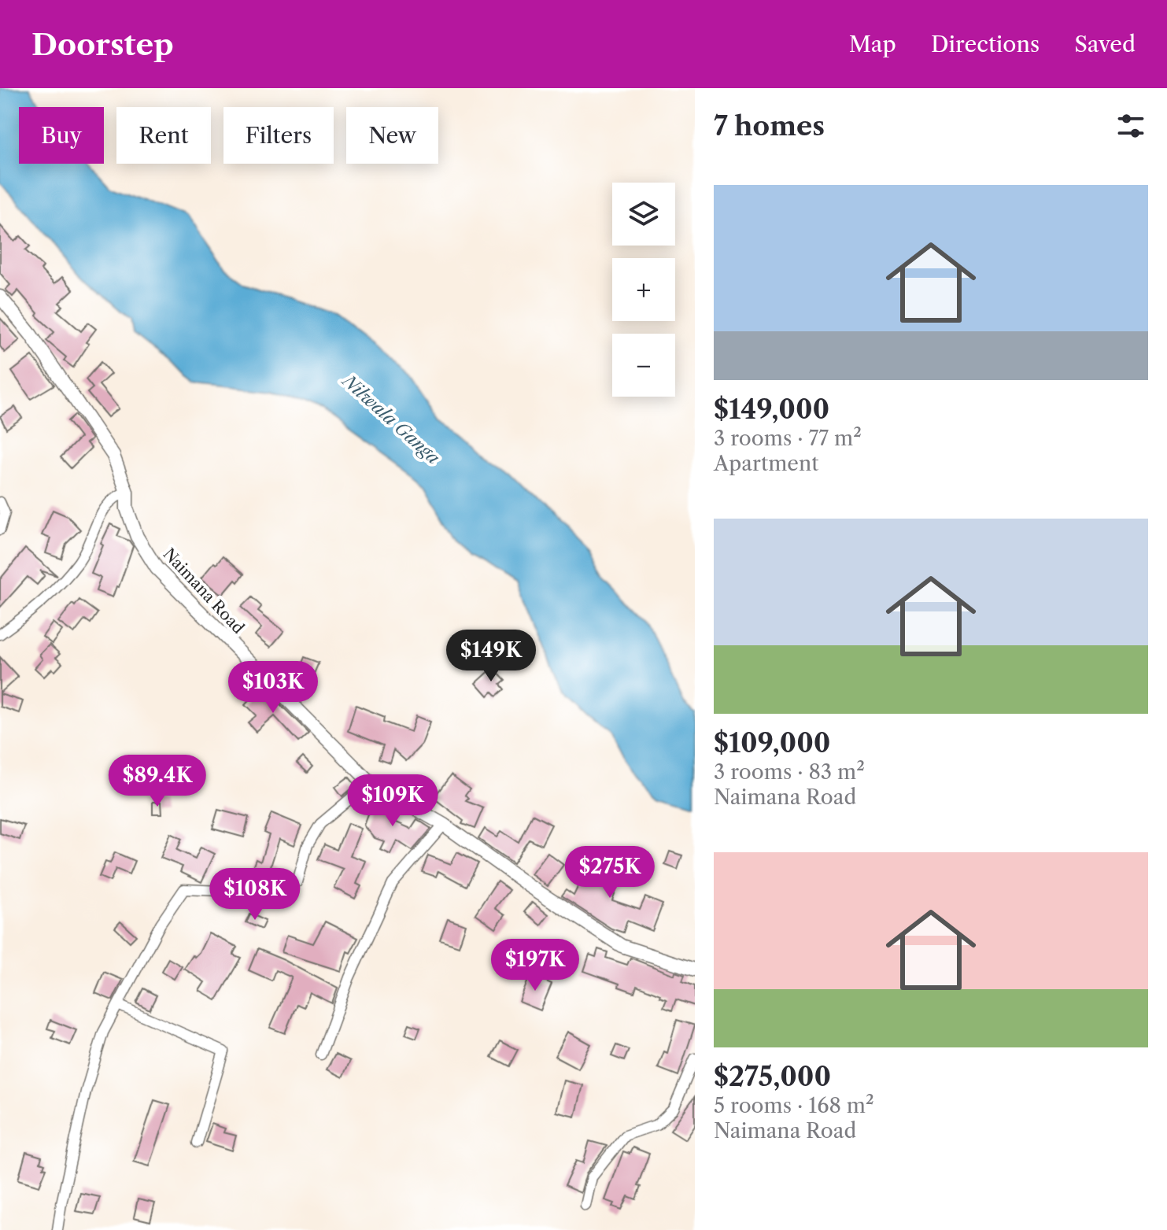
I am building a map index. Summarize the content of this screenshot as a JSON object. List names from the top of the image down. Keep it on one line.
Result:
{"streets":{"street":["Naimana Road"]},"water":["Nilwala Ganga"],"page":{"header":"Doorstep","nav":["Map","Directions","Saved"],"heading":"7 homes","chip":["Buy","Rent","Filters","New"],"list":[{"name":"$149,000","note":"3 rooms · 77 m² · Apartment"},{"name":"$109,000","note":"3 rooms · 83 m² · Naimana Road"},{"name":"$275,000","note":"5 rooms · 168 m² · Naimana Road"}],"map_buttons":["+","−"],"price":["$149K","$103K","$89.4K","$109K","$275K","$108K","$197K"]}}
